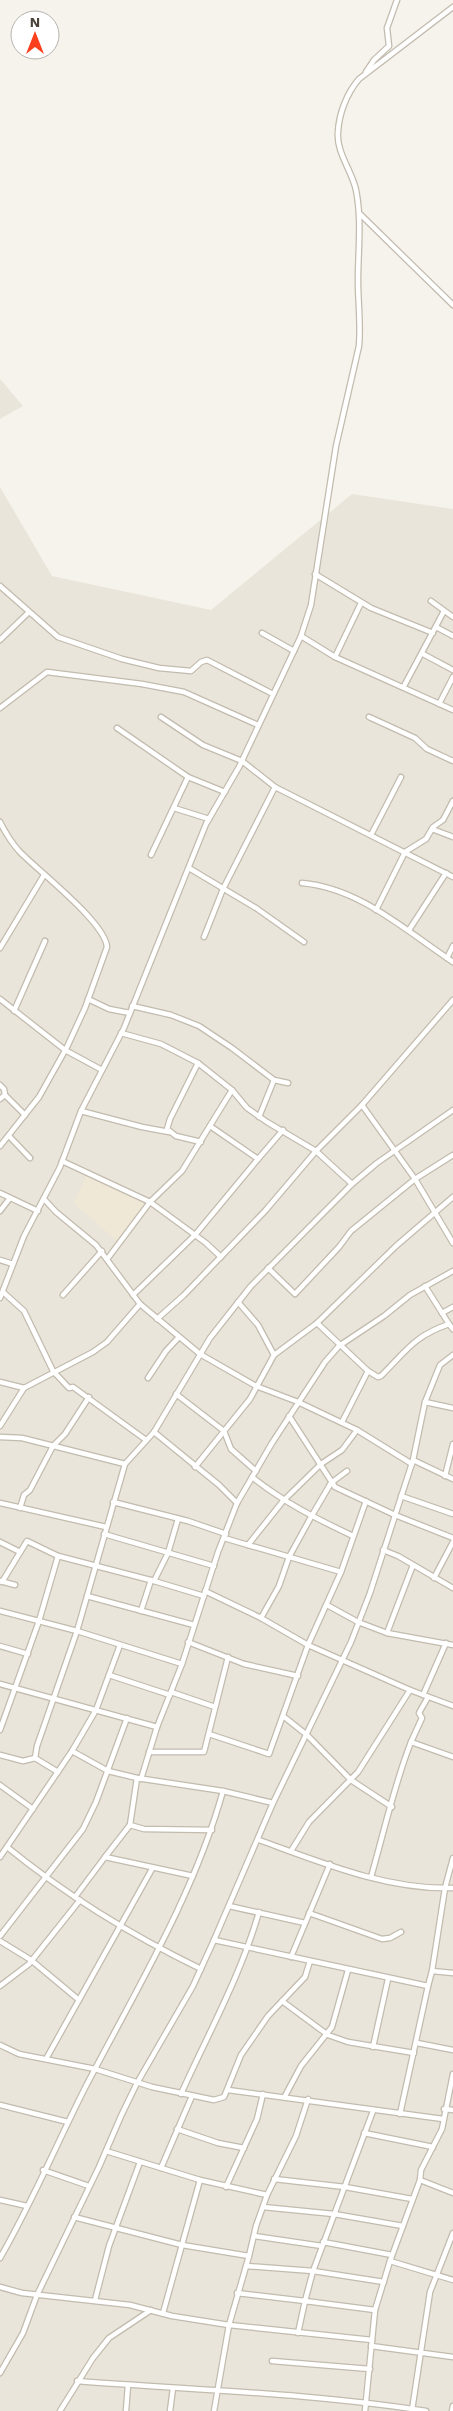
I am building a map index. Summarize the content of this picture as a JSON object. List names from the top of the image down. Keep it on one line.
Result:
{"north":"top"}
